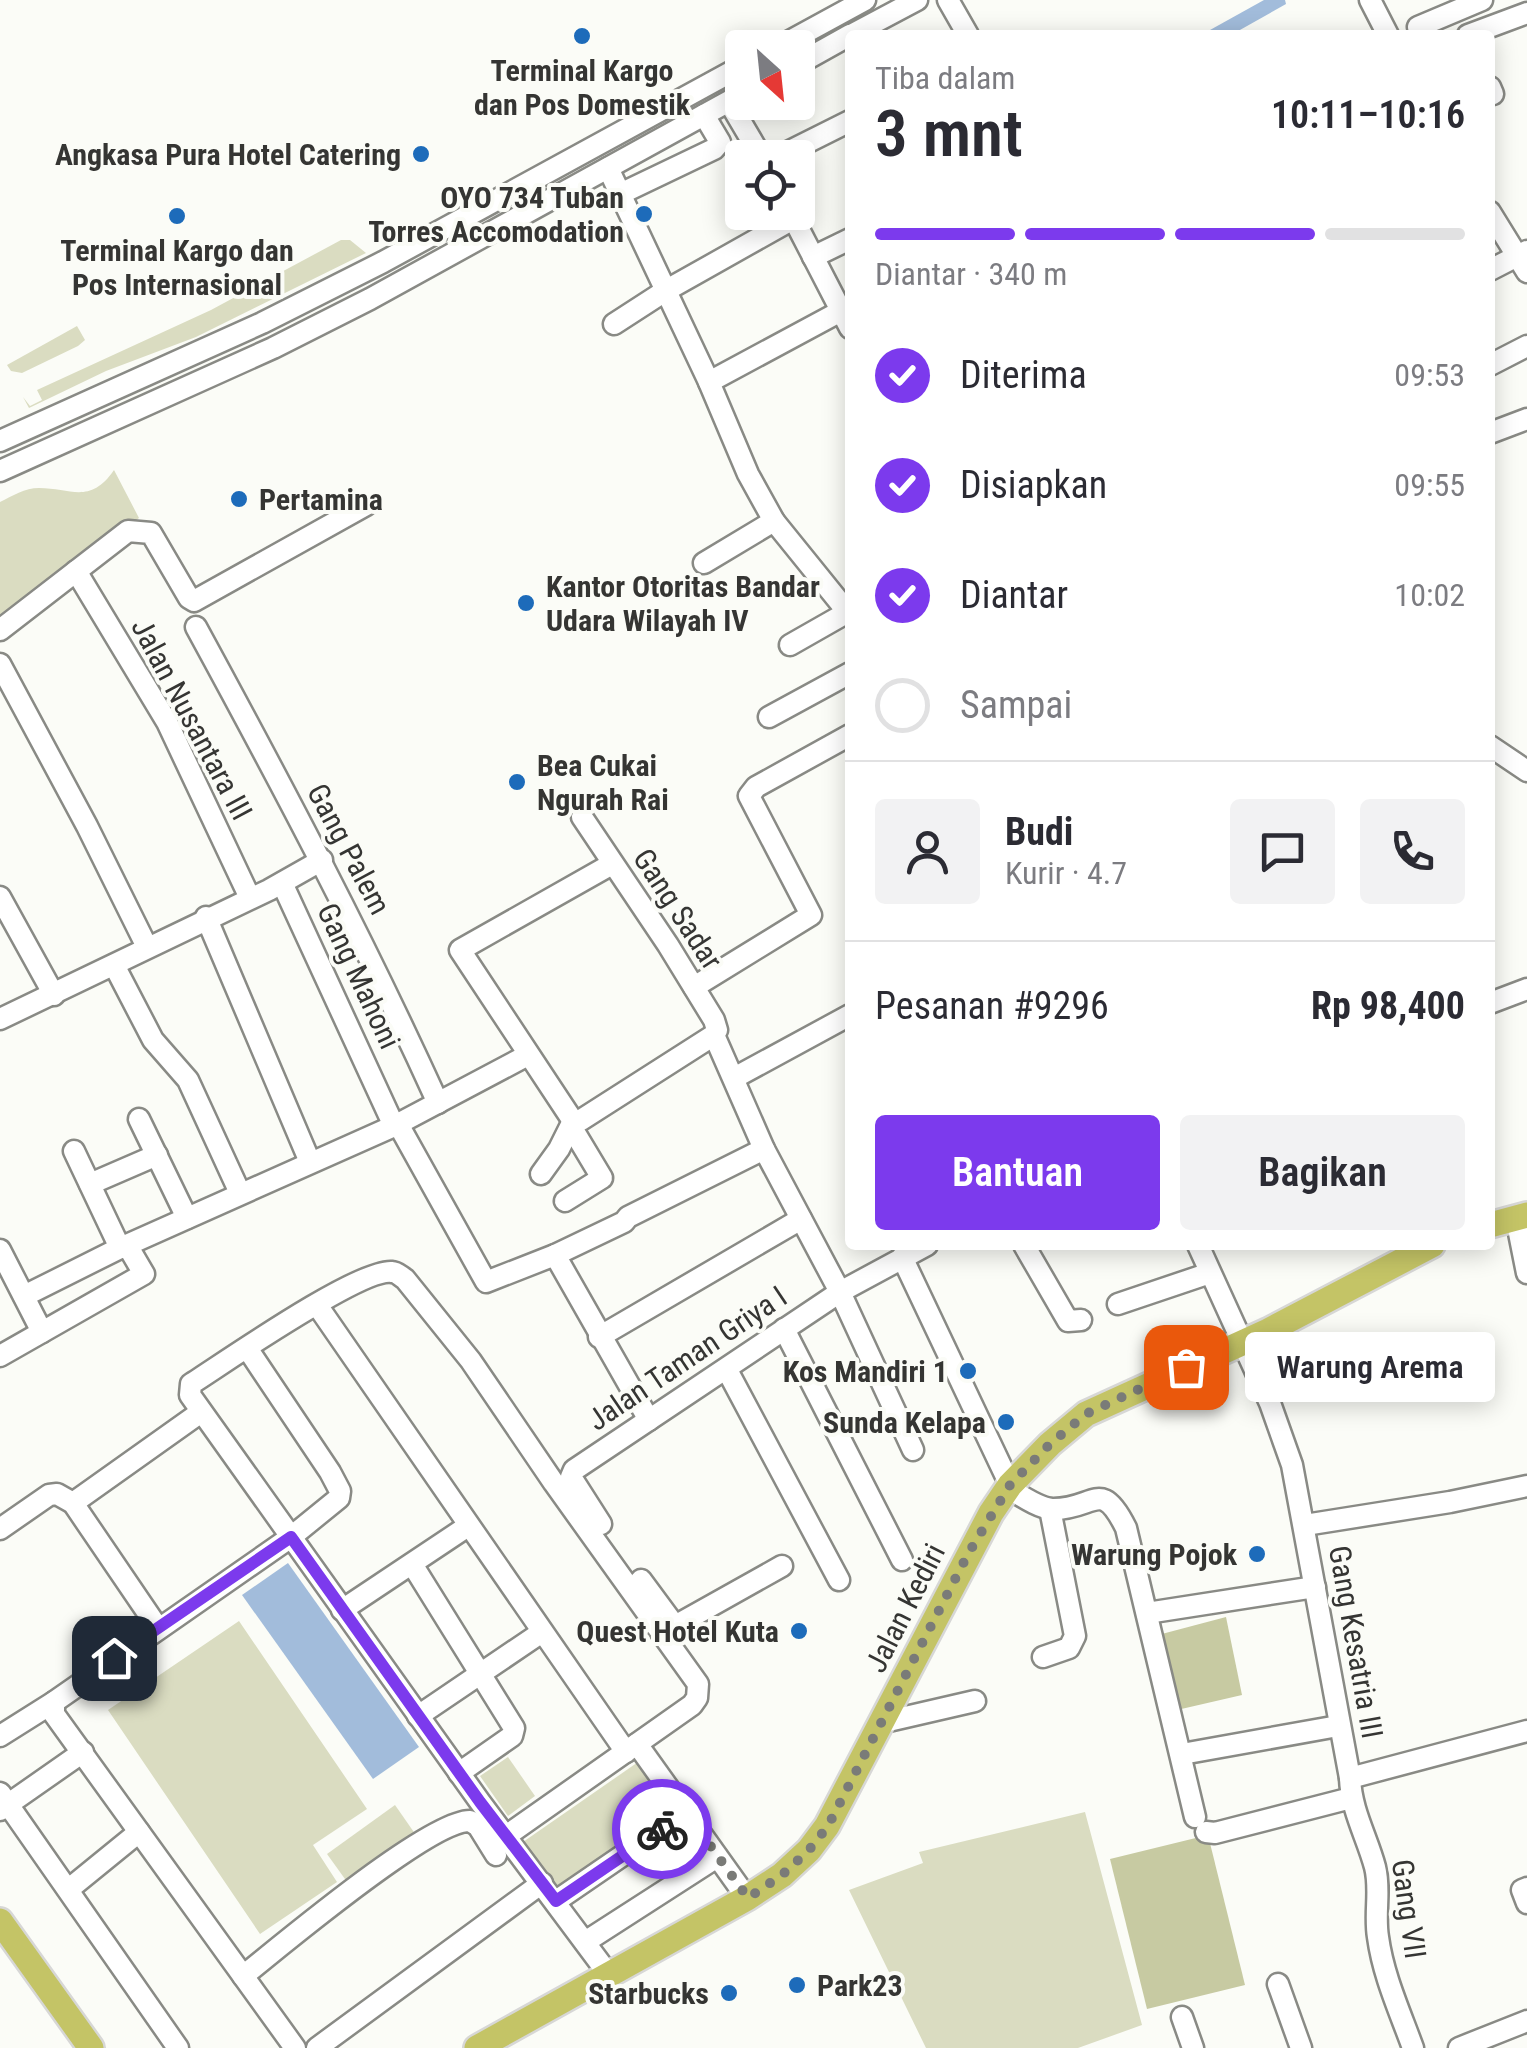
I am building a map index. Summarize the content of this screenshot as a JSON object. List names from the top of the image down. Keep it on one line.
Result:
{"streets":{"main road":["Jalan Kediri"],"street":["Jalan Nusantara III","Gang Palem","Gang Sadar","Gang Mahoni","Jalan Taman Griya I","Gang Kesatria III","Gang VII"]},"crossings":[["Jalan Nusantara III","Gang Mahoni"],["Gang Sadar","Jalan Taman Griya I"],["Jalan Kediri","Gang Kesatria III"],["Gang Kesatria III","Gang VII"]],"places":["Terminal Kargo dan Pos Domestik","Angkasa Pura Hotel Catering","OYO 734 Tuban Torres Accomodation","Terminal Kargo dan Pos Internasional","Pertamina","Kantor Otoritas Bandar Udara Wilayah IV","Bea Cukai Ngurah Rai","Warung Arema","Kos Mandiri 1","Sunda Kelapa","Warung Pojok","Quest Hotel Kuta","Park23","Starbucks"],"north":"bottom right","page":{"heading":["3 mnt","Tiba dalam","10:11–10:16"],"panel":["Budi","Kurir · 4.7","Pesanan #9296","Rp 98,400"],"bar":"Diantar · 340 m","list":[["Diterima","09:53"],["Disiapkan","09:55"],["Diantar","10:02"],"Sampai"],"buttons":["Bantuan","Bagikan"],"bubble":"Warung Arema"}}
